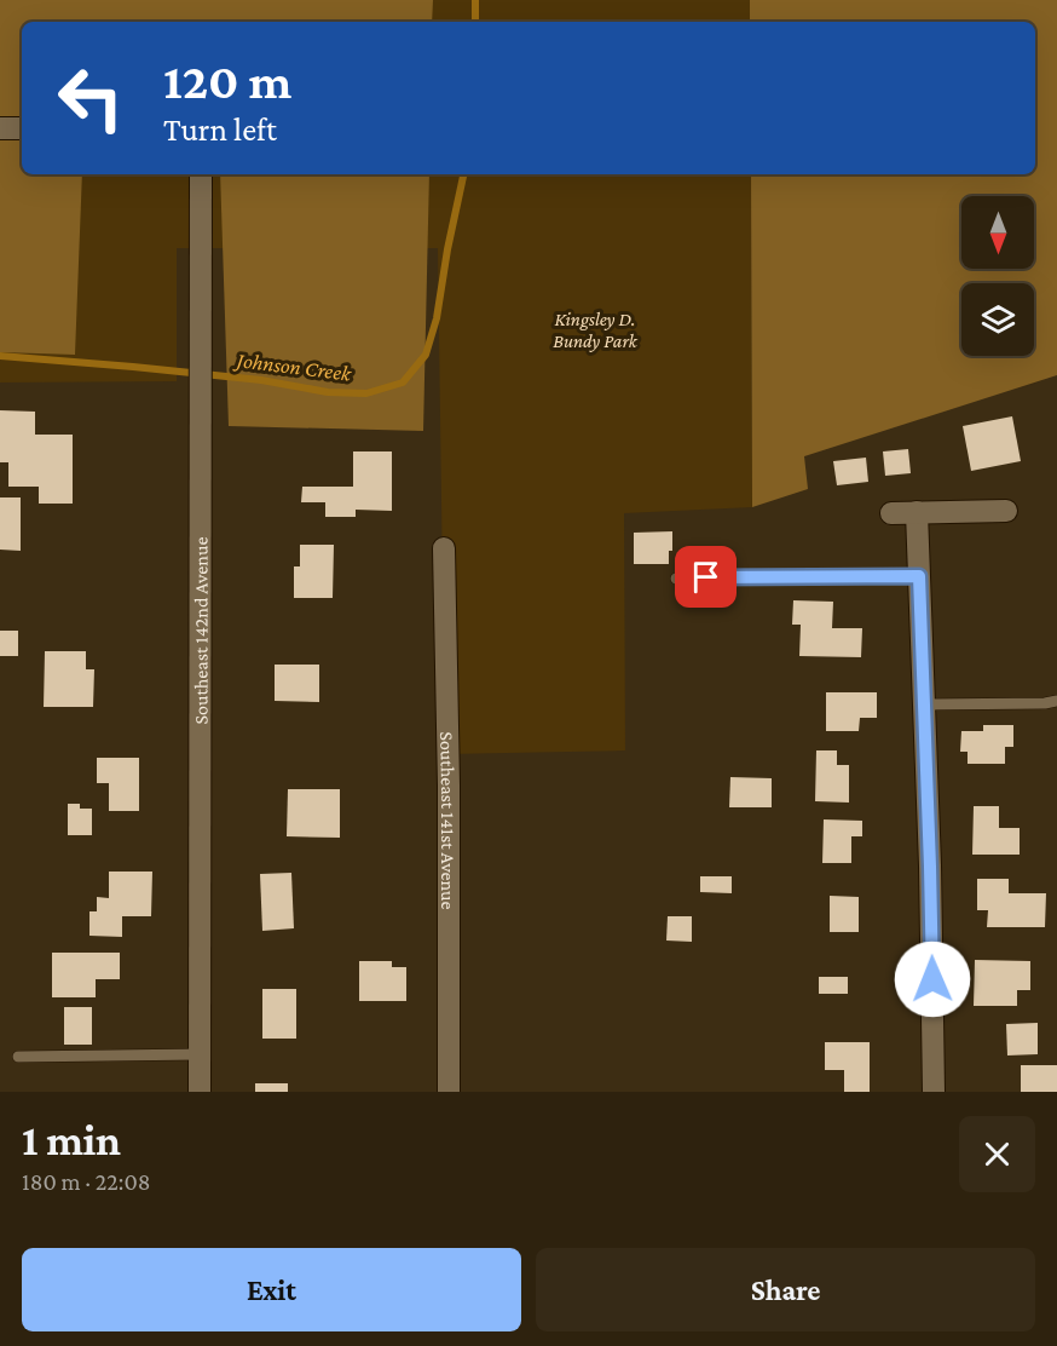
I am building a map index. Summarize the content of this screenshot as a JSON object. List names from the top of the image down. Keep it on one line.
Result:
{"streets":{"street":["Southeast 142nd Avenue","Southeast 141st Avenue"]},"water":["Johnson Creek"],"parks":["Kingsley D. Bundy Park"],"north":"bottom","page":{"turn":["120 m","Turn left"],"heading":["1 min","180 m · 22:08"],"buttons":["Exit","Share"]}}
